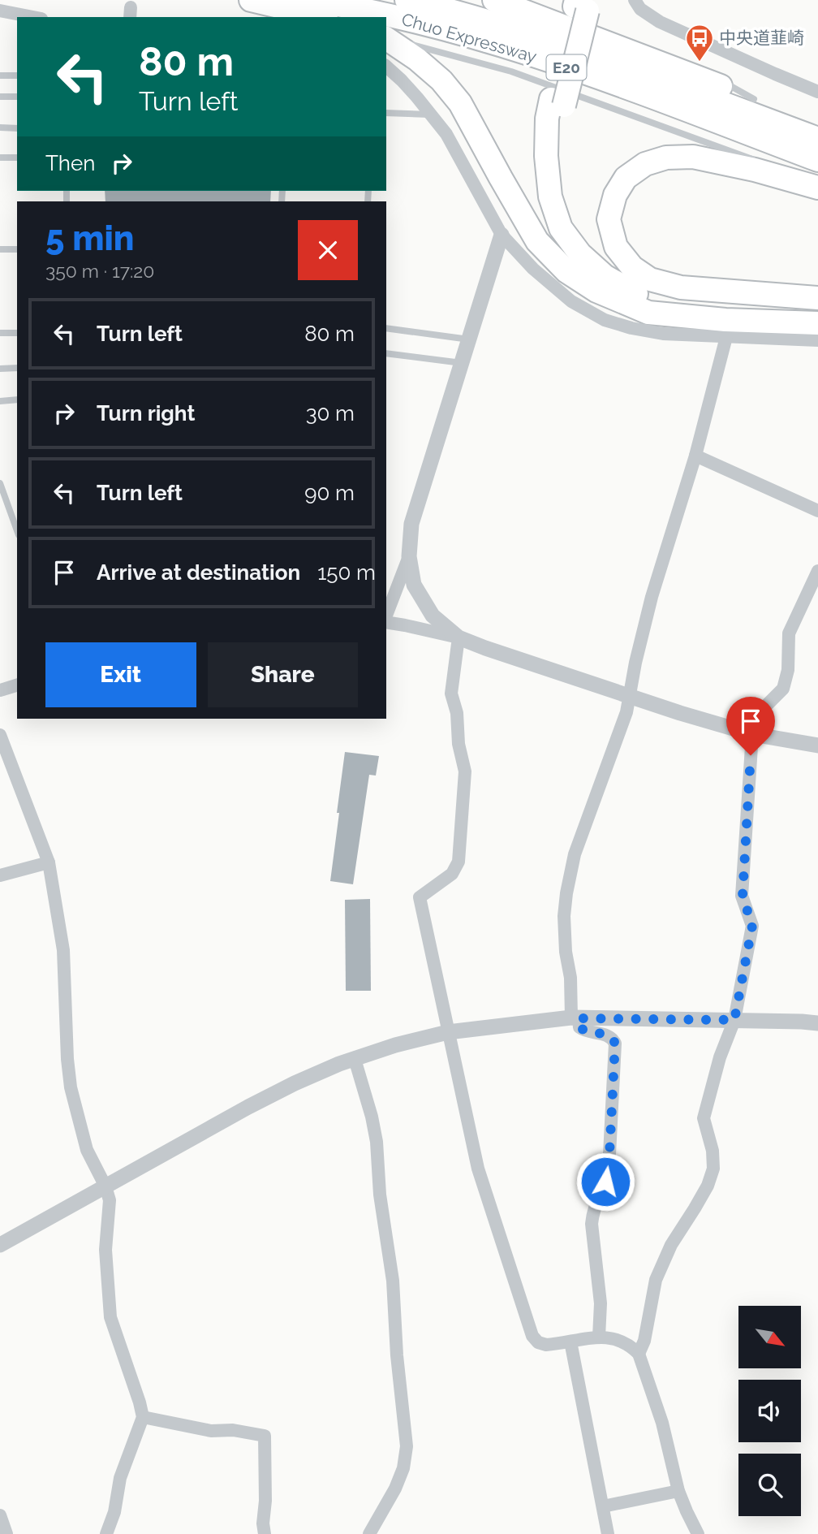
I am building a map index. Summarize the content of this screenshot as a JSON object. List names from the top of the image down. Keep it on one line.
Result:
{"streets":{"highway":["Chuo Expressway","E20"]},"places":{"bus stop":["中央道韮崎"]},"north":"bottom right","page":{"turn":["80 m","Turn left"],"then":"Then","heading":["5 min","350 m · 17:20"],"list":[{"name":"Turn left","value":"80 m"},{"name":"Turn right","value":"30 m"},{"name":"Turn left","value":"90 m"},{"name":"Arrive at destination","value":"150 m"}],"buttons":["Exit","Share"]}}
